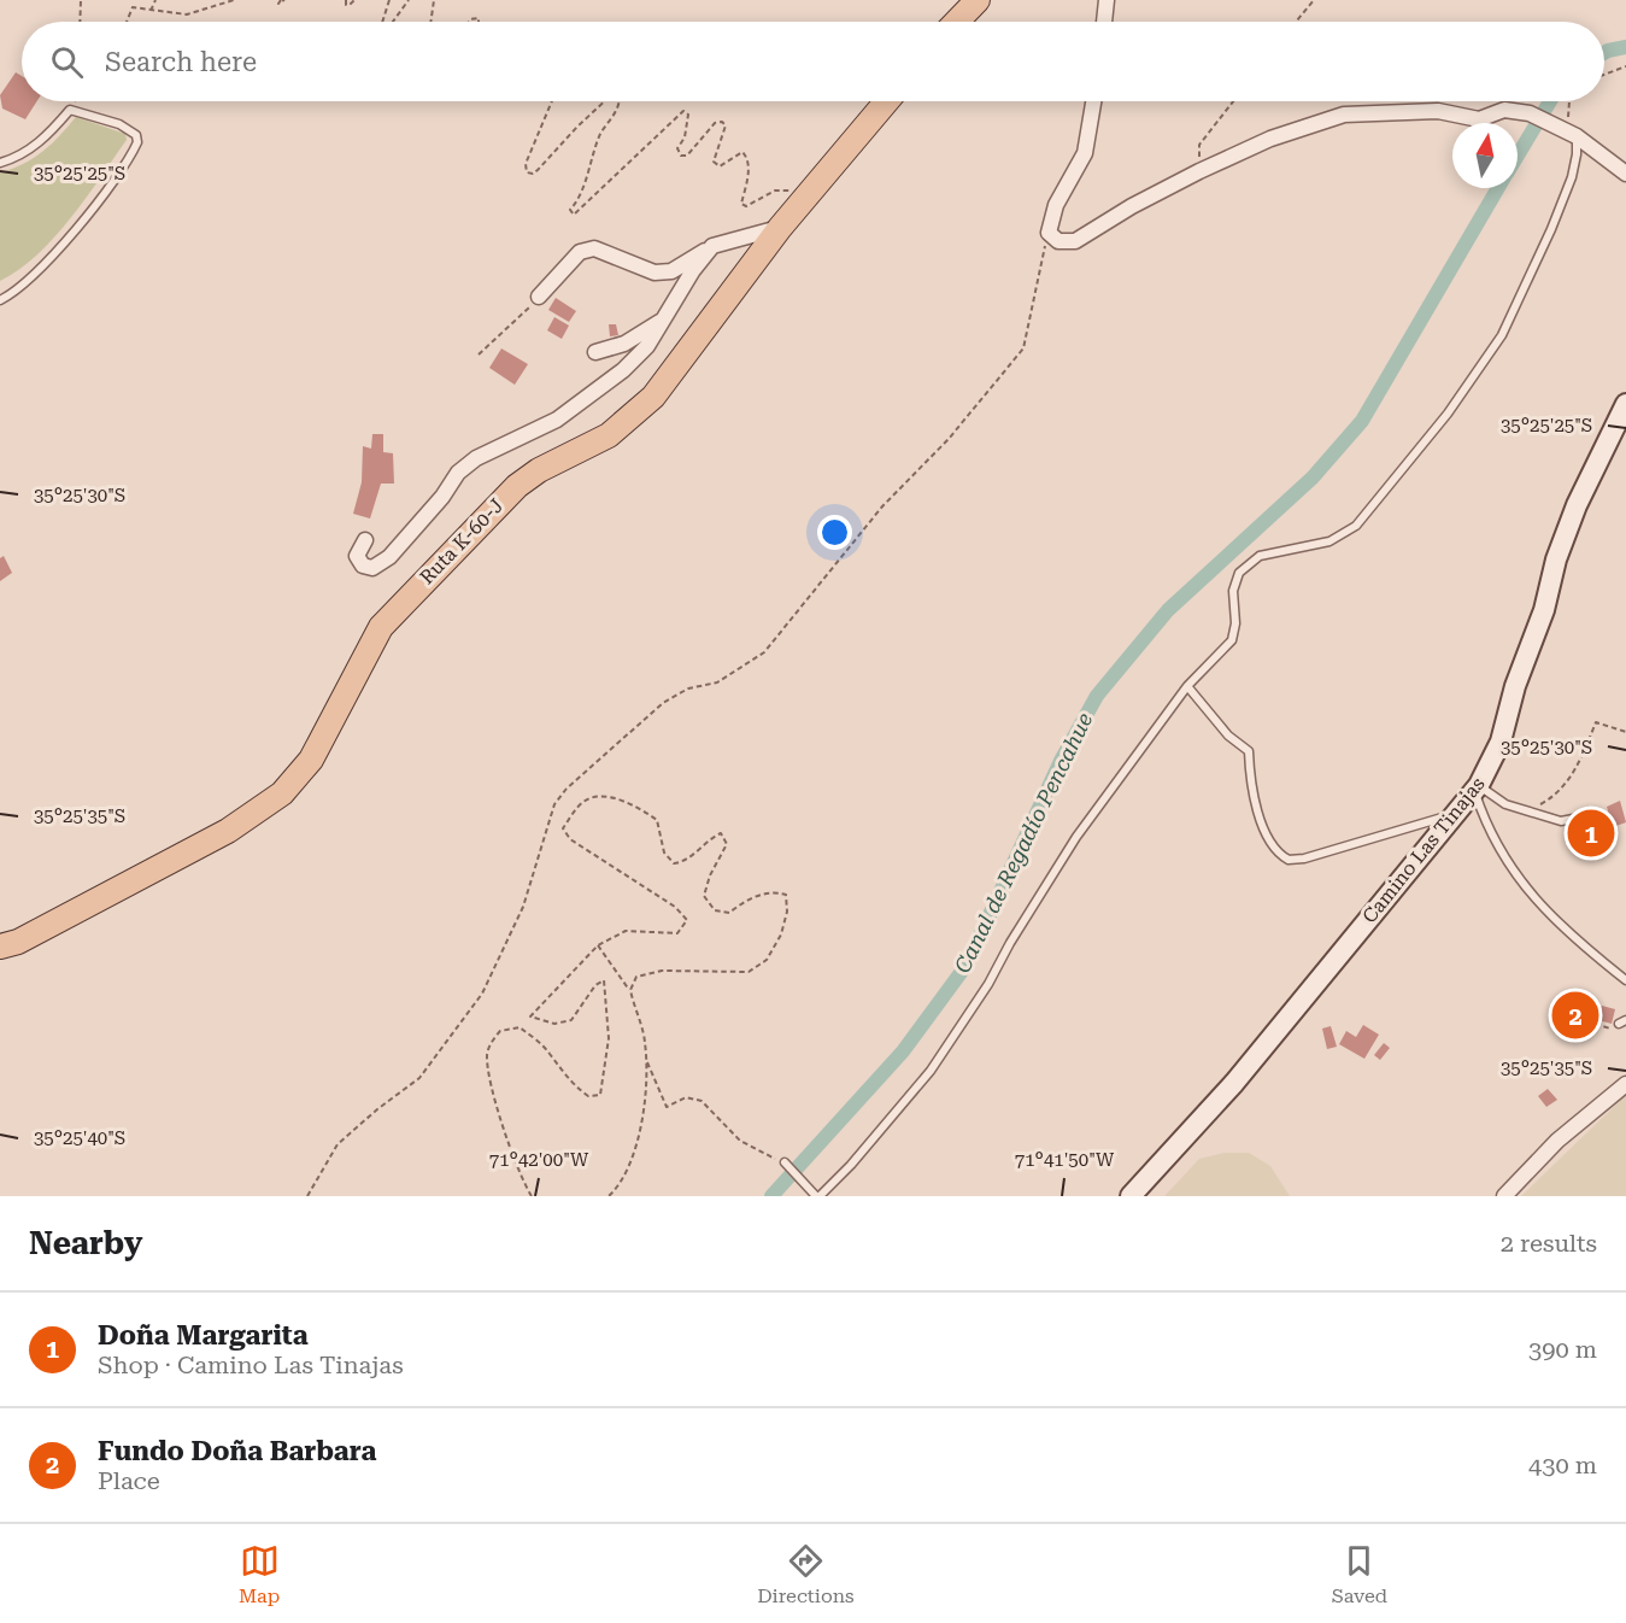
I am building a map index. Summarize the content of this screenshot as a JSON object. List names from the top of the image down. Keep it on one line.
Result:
{"streets":{"main road":["Ruta K-60-J"],"street":["Camino Las Tinajas"]},"water":["Canal de Regadío Pencahue"],"north":"top","page":{"search":"Search here","pins":["1","2"],"heading":["Nearby","2 results"],"list":[{"mark":"1","name":"Doña Margarita","note":"Shop · Camino Las Tinajas","value":"390 m"},{"mark":"2","name":"Fundo Doña Barbara","note":"Place","value":"430 m"}],"nav":["Map","Directions","Saved"]},"coordinates":["35°25'25\"S","35°25'30\"S","35°25'35\"S","35°25'40\"S","71°42'00\"W","71°41'50\"W"]}
